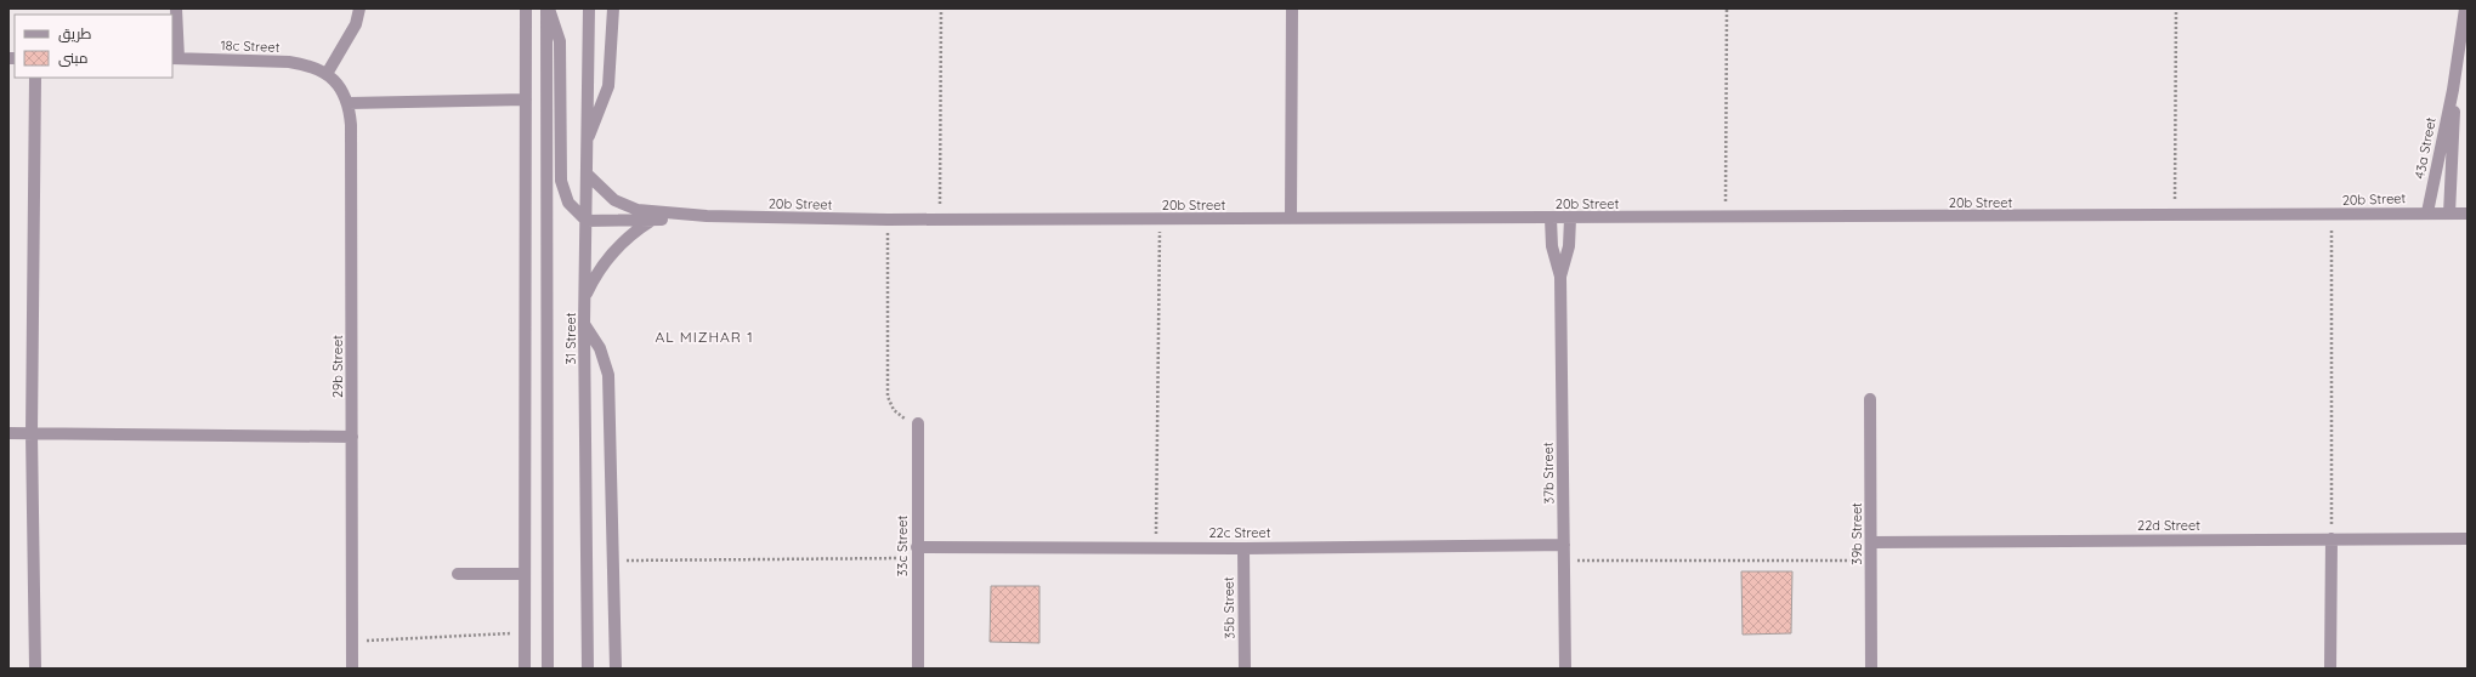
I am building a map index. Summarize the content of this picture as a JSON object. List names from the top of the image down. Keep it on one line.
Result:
{"streets":{"street":["18c Street","43a Street","20b Street","31 Street","29b Street","37b Street","22d Street","22c Street","39b Street","33c Street","35b Street"]},"crossings":[["18c Street","29b Street"],["43a Street","20b Street"],["20b Street","31 Street"],["20b Street","37b Street"],["37b Street","22c Street"],["22d Street","39b Street"],["22c Street","33c Street"],["22c Street","35b Street"]],"districts":["AL MIZHAR 1"],"legend":["طريق","مبنى"]}
